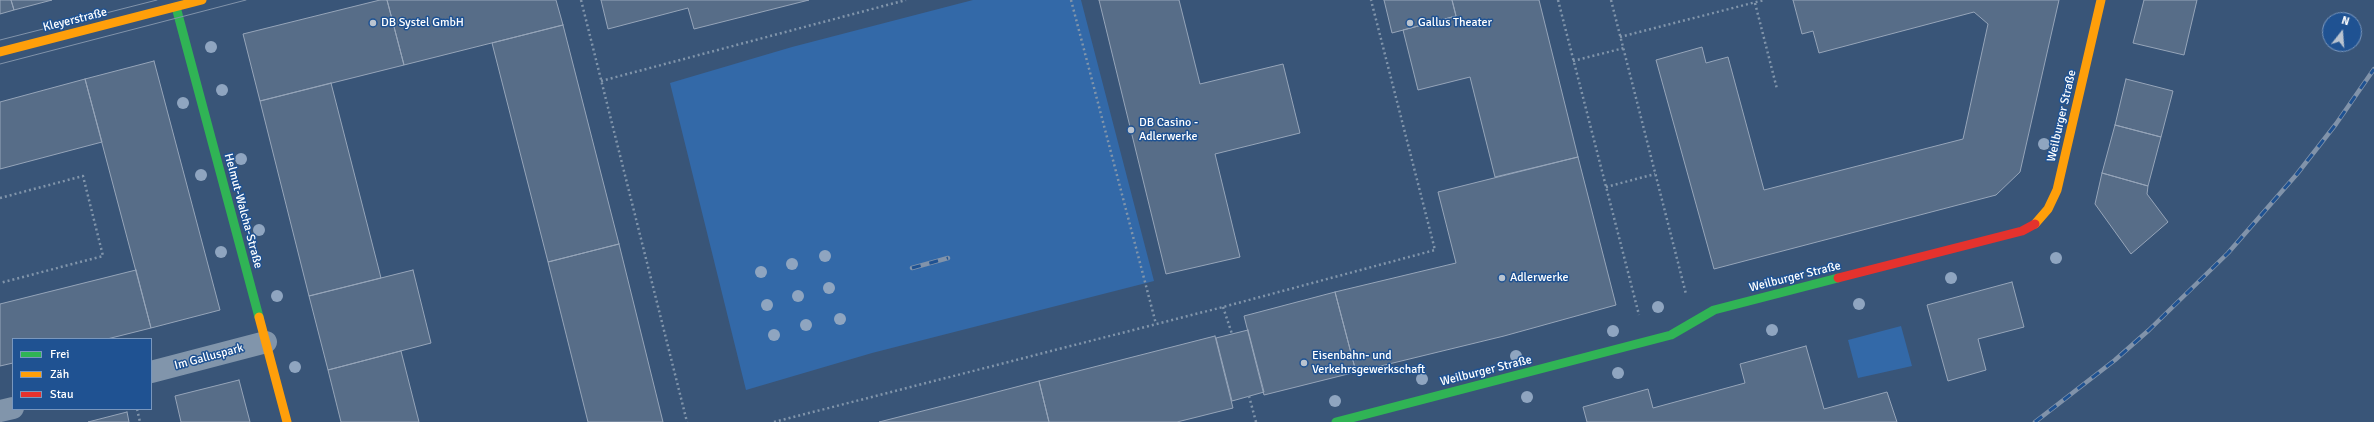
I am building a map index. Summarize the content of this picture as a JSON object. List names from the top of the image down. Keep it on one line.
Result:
{"streets":{"street":["Kleyerstraße","Weilburger Straße","Helmut-Walcha-Straße","Im Galluspark"]},"crossings":[["Kleyerstraße","Helmut-Walcha-Straße"],["Helmut-Walcha-Straße","Im Galluspark"]],"places":["DB Systel GmbH","Gallus Theater","DB Casino - Adlerwerke","Adlerwerke","Eisenbahn- und Verkehrsgewerkschaft"],"legend":["Frei","Zäh","Stau"],"north":"top"}
